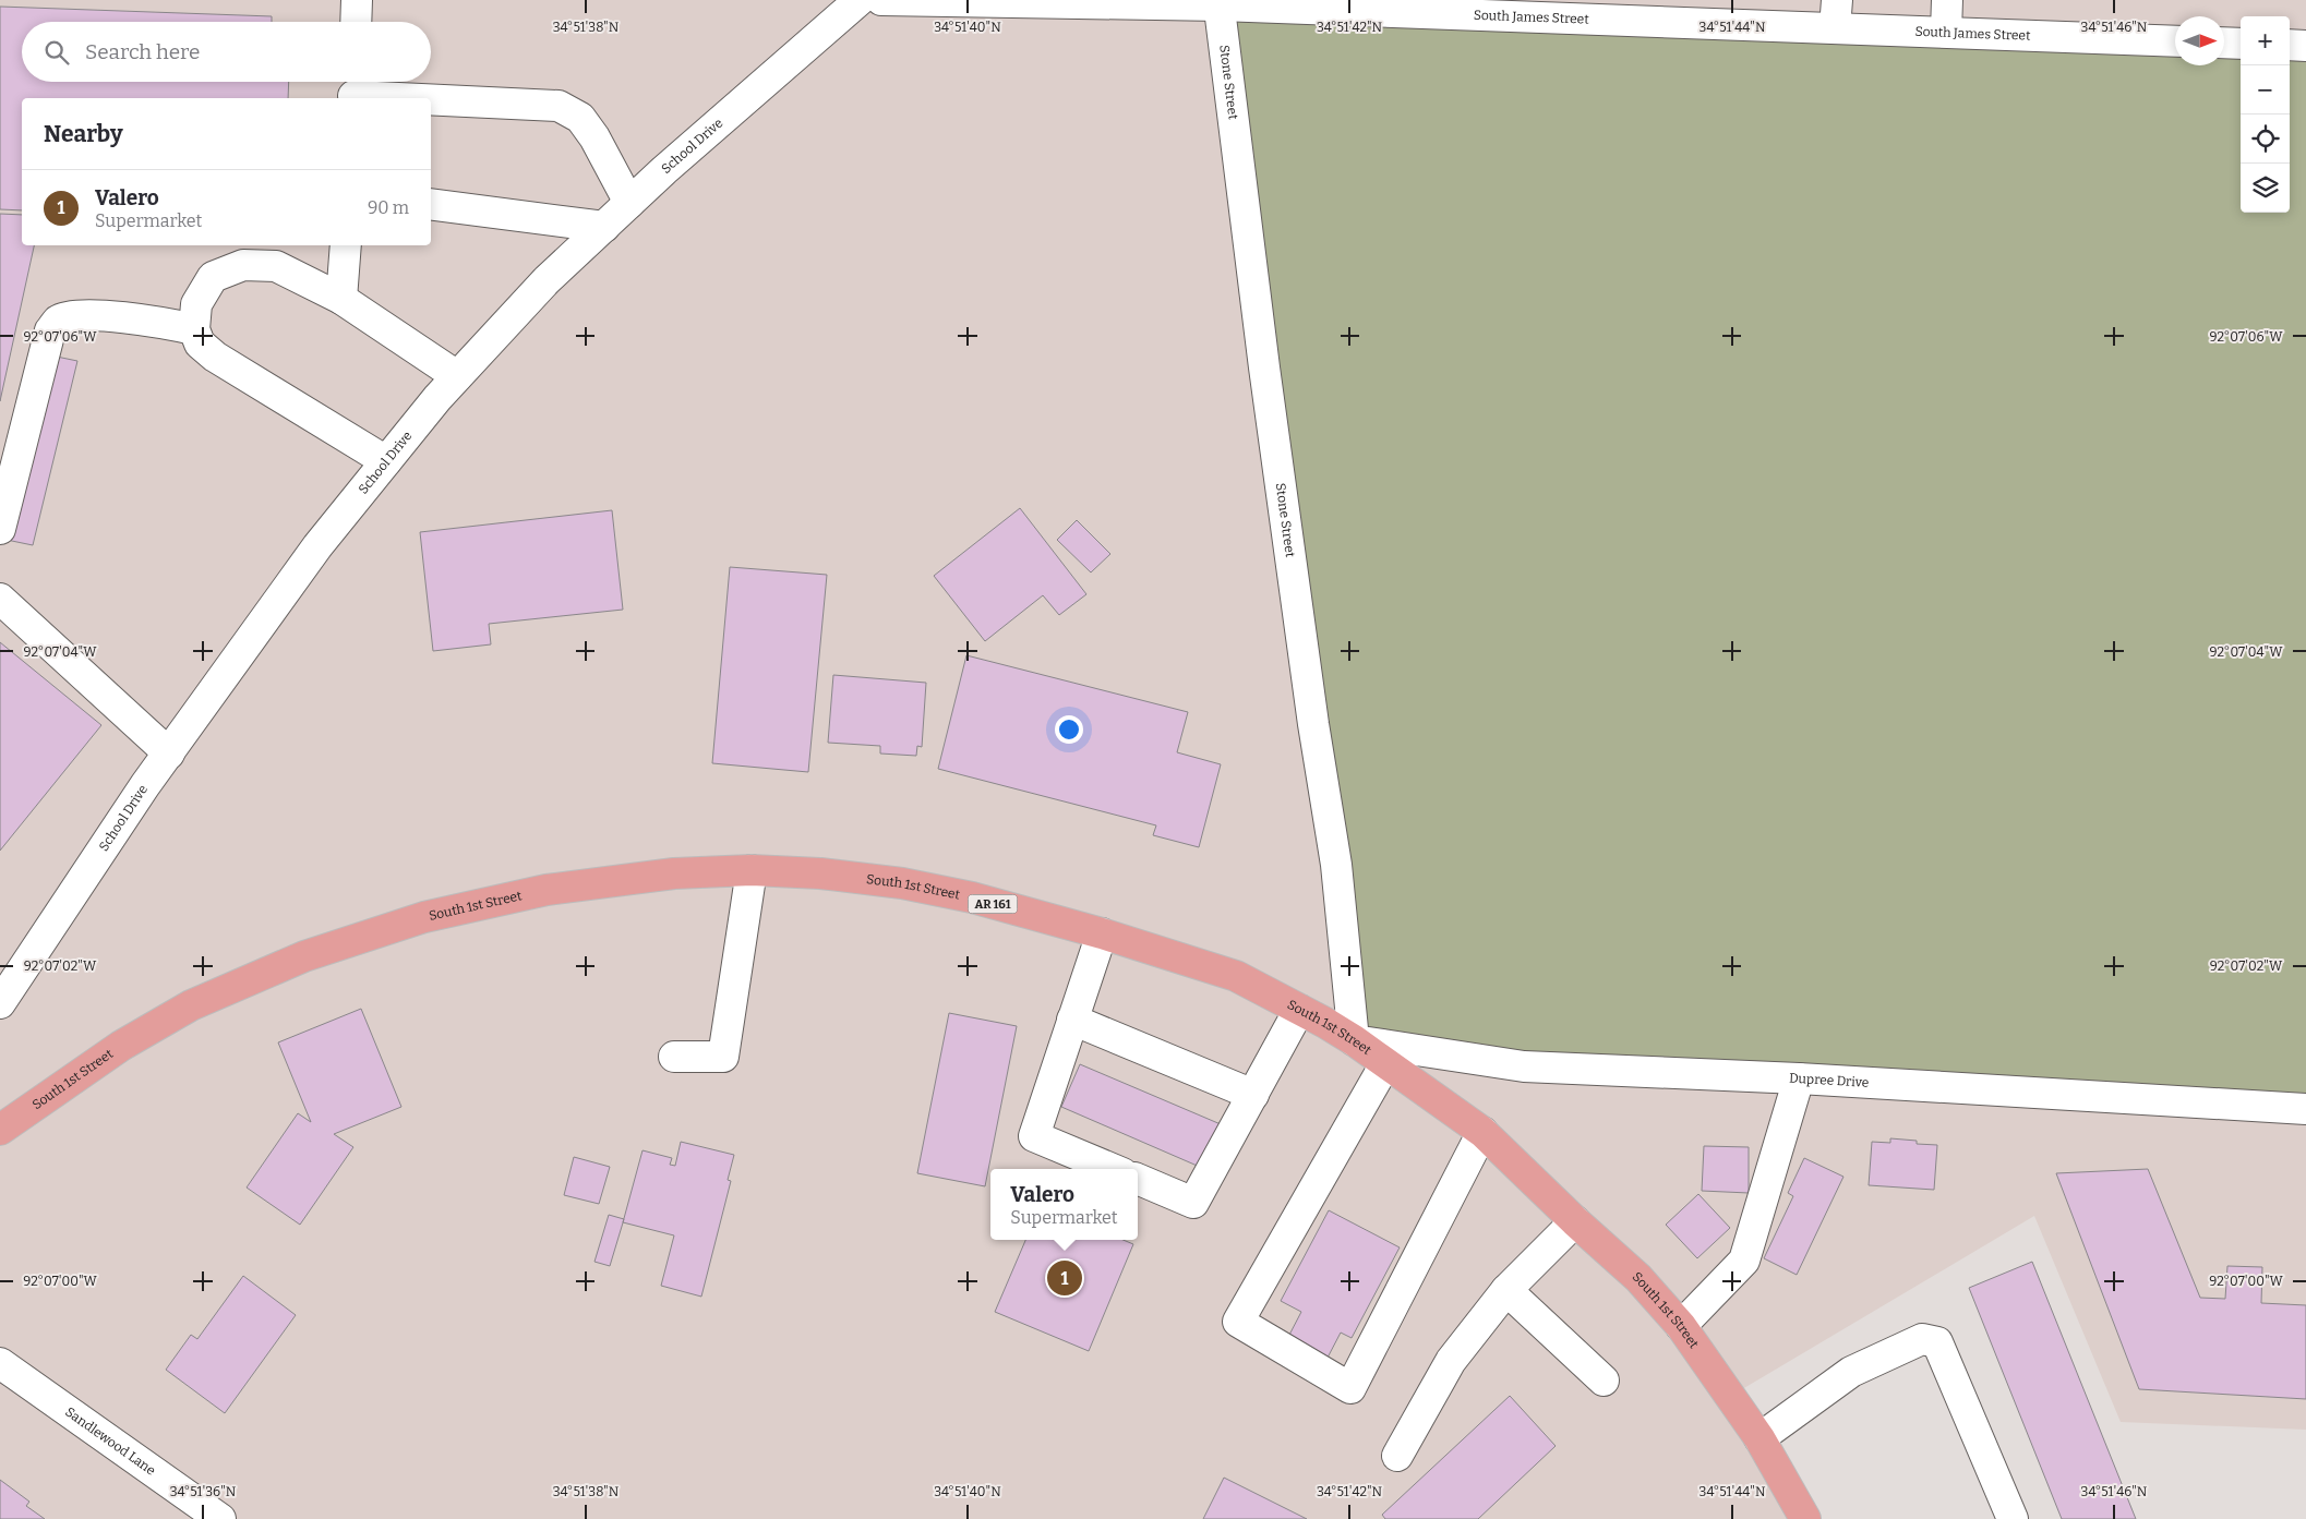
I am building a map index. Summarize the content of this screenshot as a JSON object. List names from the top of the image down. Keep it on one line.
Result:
{"streets":{"main road":["South 1st Street","AR 161"],"street":["South James Street","Stone Street","School Drive","Dupree Drive","Sandlewood Lane"]},"crossings":[["South James Street","Stone Street"],["Stone Street","South 1st Street"],["Stone Street","Dupree Drive"],["South 1st Street","Dupree Drive"]],"north":"right","page":{"map_buttons":["+","−"],"search":"Search here","heading":"Nearby","list":[{"mark":"1","name":"Valero","note":"Supermarket","value":"90 m"}],"popup":["Valero","Supermarket"],"pins":"1"},"coordinates":["34°51'38\"N","34°51'40\"N","34°51'42\"N","34°51'44\"N","34°51'46\"N","92°07'06\"W","92°07'04\"W","92°07'02\"W","92°07'00\"W","34°51'36\"N"]}
